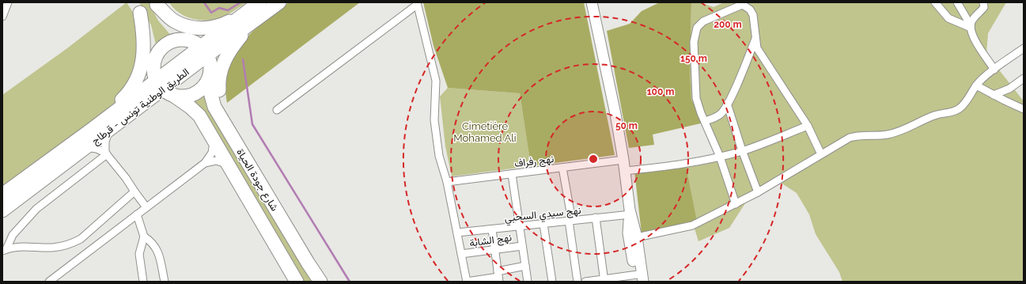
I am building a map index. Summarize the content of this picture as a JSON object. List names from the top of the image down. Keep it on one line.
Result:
{"streets":{"highway":["الطريق الوطنية تونس - قرطاج","شارع جودة الحياة"],"street":["نهج رفراف","نهج سيدي السحبي","نهج الشابة"]},"crossings":[["الطريق الوطنية تونس - قرطاج","شارع جودة الحياة"]],"parks":["Cimetière Mohamed Ali"],"rings":["200 m","150 m","100 m","50 m"]}
